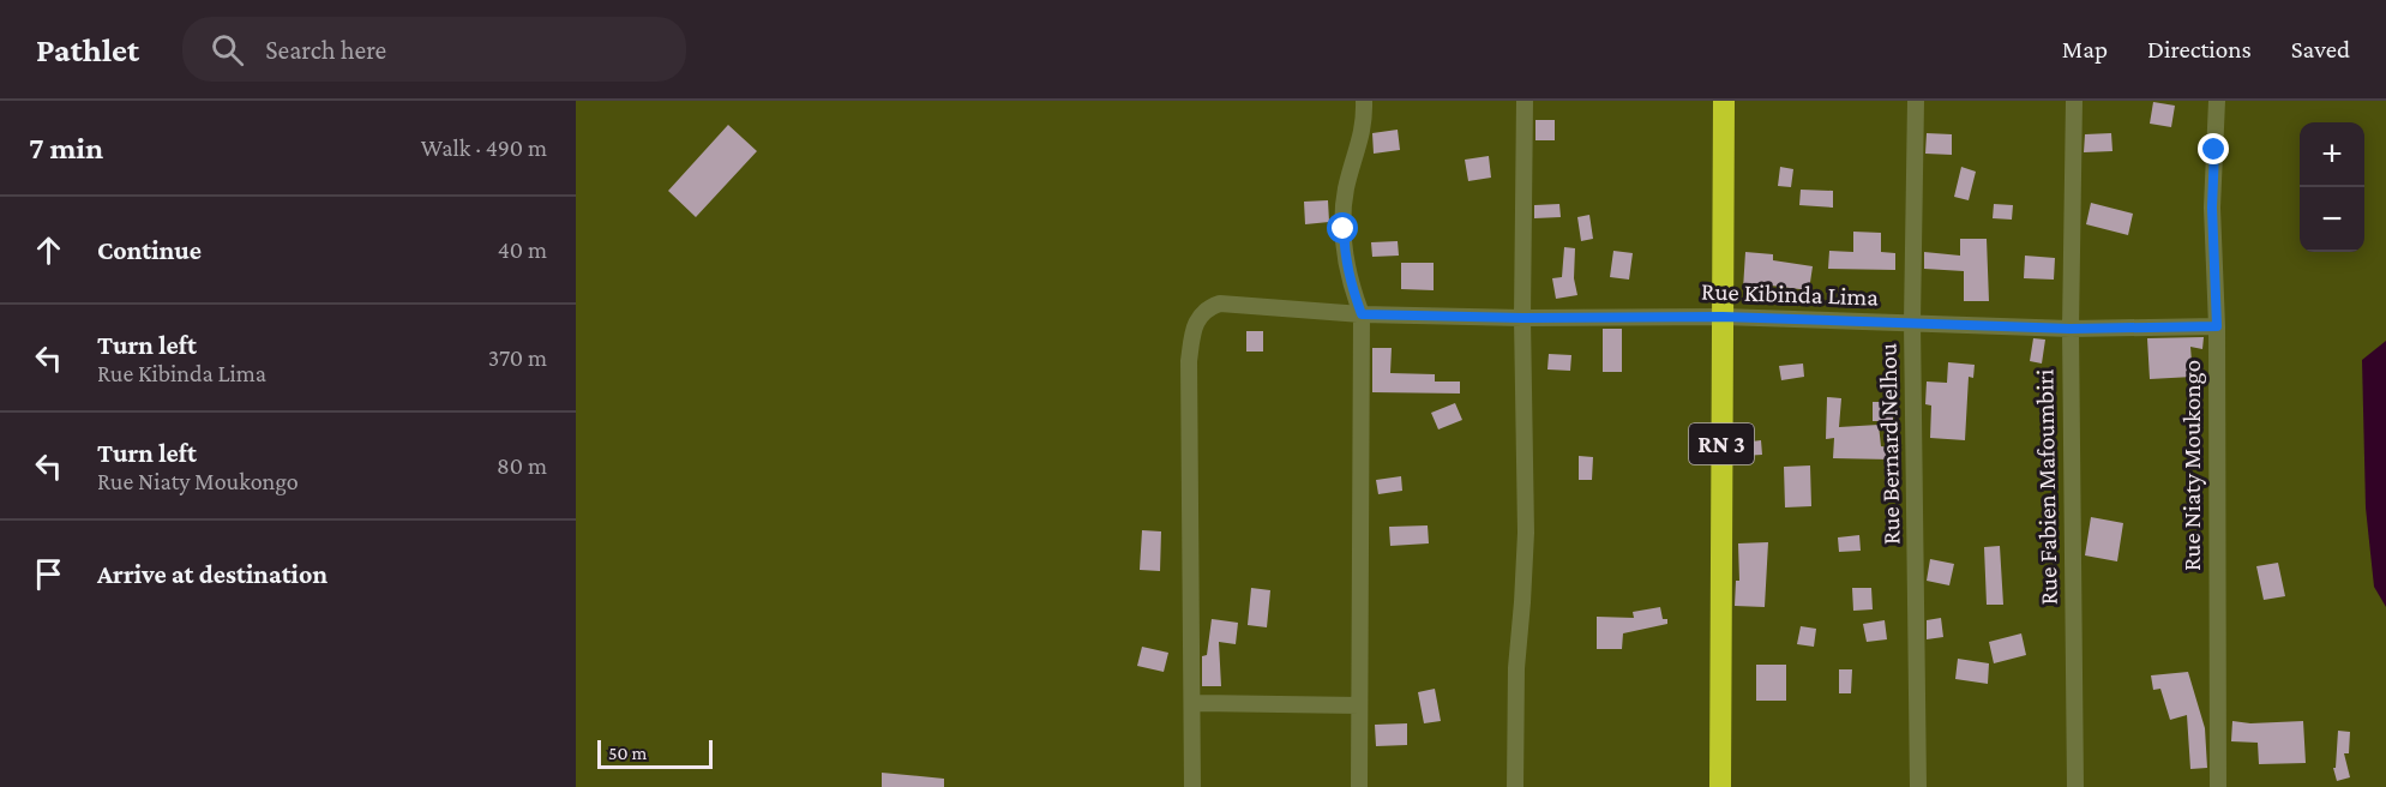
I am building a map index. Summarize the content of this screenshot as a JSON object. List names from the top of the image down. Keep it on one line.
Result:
{"streets":{"highway":["RN 3"],"street":["Rue Kibinda Lima","Rue Bernard Nelhou","Rue Niaty Moukongo","Rue Fabien Mafoumbiri"]},"crossings":[["Rue Kibinda Lima","RN 3"],["Rue Kibinda Lima","Rue Bernard Nelhou"],["Rue Kibinda Lima","Rue Niaty Moukongo"],["Rue Kibinda Lima","Rue Fabien Mafoumbiri"]],"scale_bar":"50 m","page":{"header":"Pathlet","search":"Search here","nav":["Map","Directions","Saved"],"heading":["7 min","Walk · 490 m"],"map_buttons":["+","−"],"list":[["Continue","40 m"],["Turn left","Rue Kibinda Lima","370 m"],["Turn left","Rue Niaty Moukongo","80 m"],"Arrive at destination"],"scale":"50 m"}}
